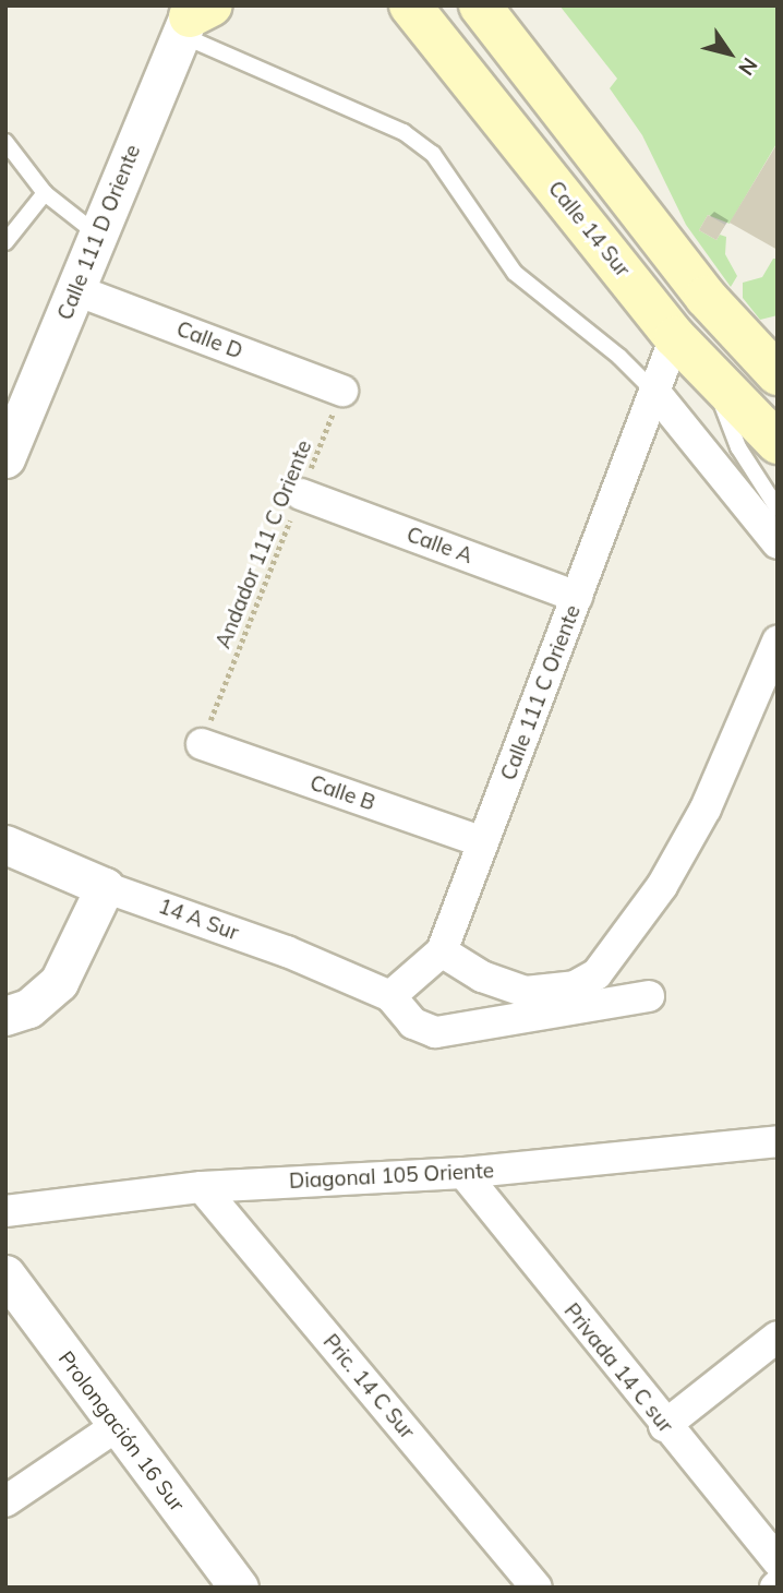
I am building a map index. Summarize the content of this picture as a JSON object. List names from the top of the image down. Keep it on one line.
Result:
{"streets":{"main road":["Calle 14 Sur"],"street":["Calle 111 D Oriente","Calle D","Calle A","Calle 111 C Oriente","Calle B","14 A Sur","Diagonal 105 Oriente","Privada 14 C sur","Pric. 14 C Sur","Prolongación 16 Sur"],"path":["Andador 111 C Oriente"]},"crossings":[["Calle 14 Sur","Calle 111 C Oriente"],["Calle 111 D Oriente","Calle D"],["Calle D","Andador 111 C Oriente"],["Andador 111 C Oriente","Calle A"],["Andador 111 C Oriente","Calle B"],["Calle A","Calle 111 C Oriente"],["Calle 111 C Oriente","Calle B"],["Calle 111 C Oriente","14 A Sur"],["Diagonal 105 Oriente","Privada 14 C sur"],["Diagonal 105 Oriente","Pric. 14 C Sur"]],"north":"bottom right"}
